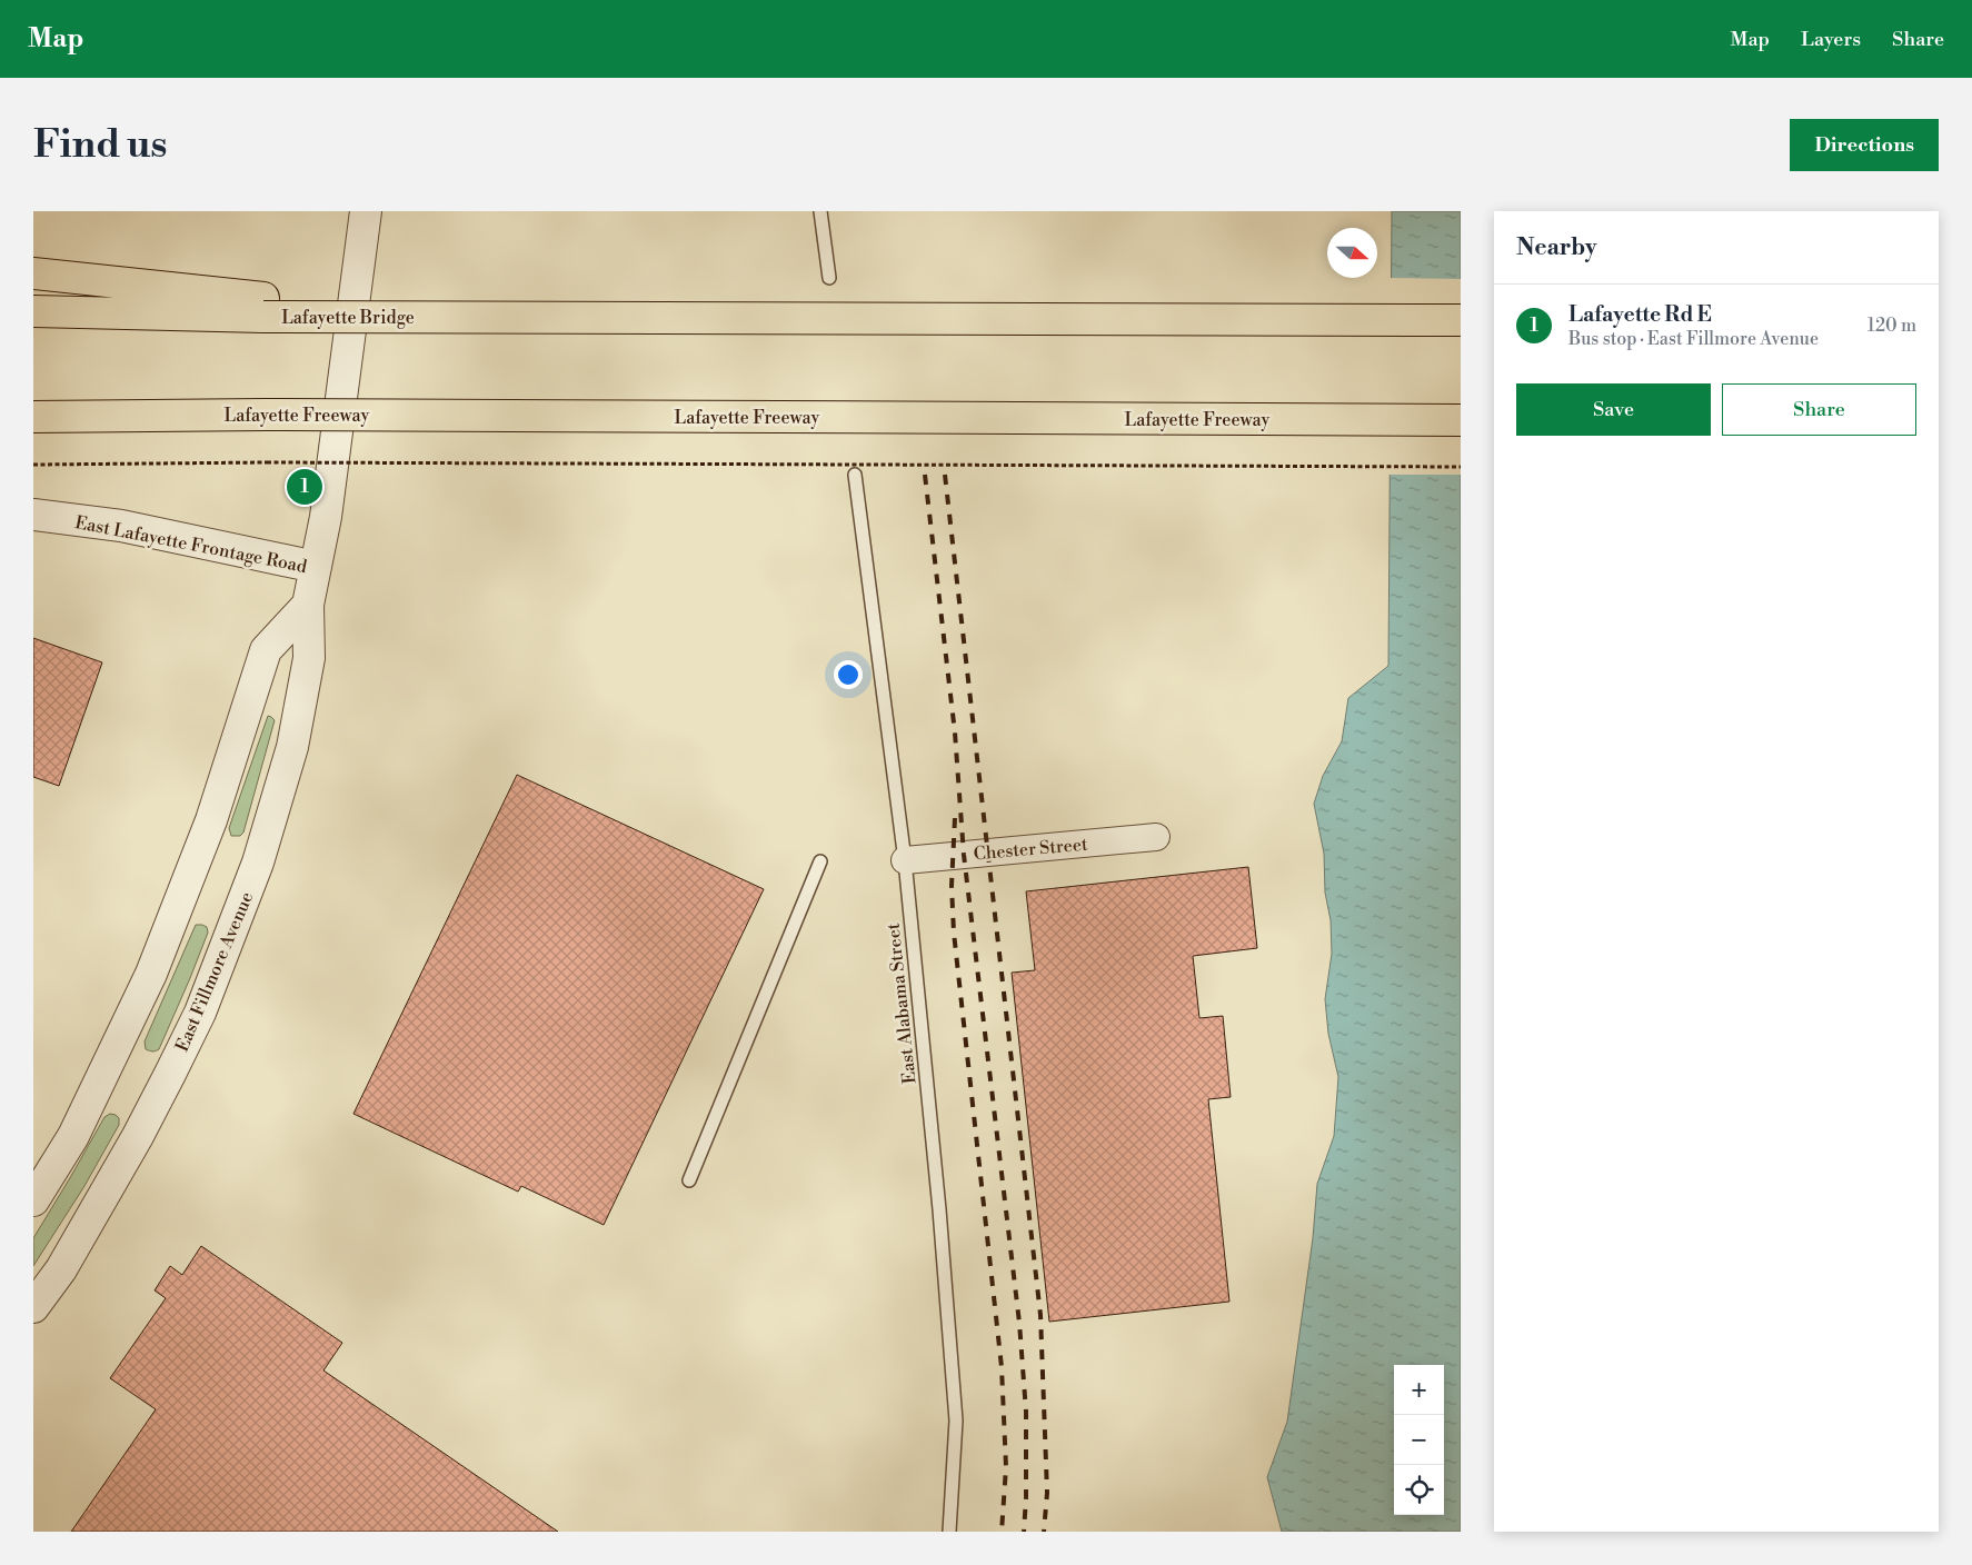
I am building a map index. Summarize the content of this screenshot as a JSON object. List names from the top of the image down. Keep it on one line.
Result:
{"streets":{"highway":["Lafayette Freeway"],"street":["East Lafayette Frontage Road","Chester Street","East Fillmore Avenue"],"lane":["East Alabama Street"]},"crossings":[["East Lafayette Frontage Road","East Fillmore Avenue"],["Chester Street","East Alabama Street"]],"north":"right","page":{"header":"Map","nav":["Map","Layers","Share"],"buttons":["Directions",["Save","Share"]],"title":"Find us","heading":"Nearby","list":[{"mark":"1","name":"Lafayette Rd E","note":"Bus stop · East Fillmore Avenue","value":"120 m"}],"pins":"1","map_buttons":["+","−"]}}
